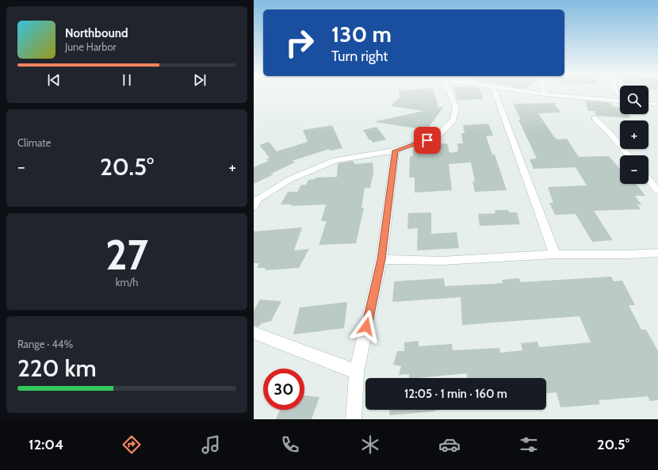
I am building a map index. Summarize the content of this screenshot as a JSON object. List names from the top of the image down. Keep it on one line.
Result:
{"page":{"turn":["130 m","Turn right"],"song":["Northbound","June Harbor"],"map_buttons":["+","−"],"tile":["Climate",["27","km/h"],["Range · 44%","220 km"]],"heat":["−","20.5°","+"],"limit":"30","trip":"12:05 · 1 min · 160 m","tabs":["12:04","20.5°"]}}
